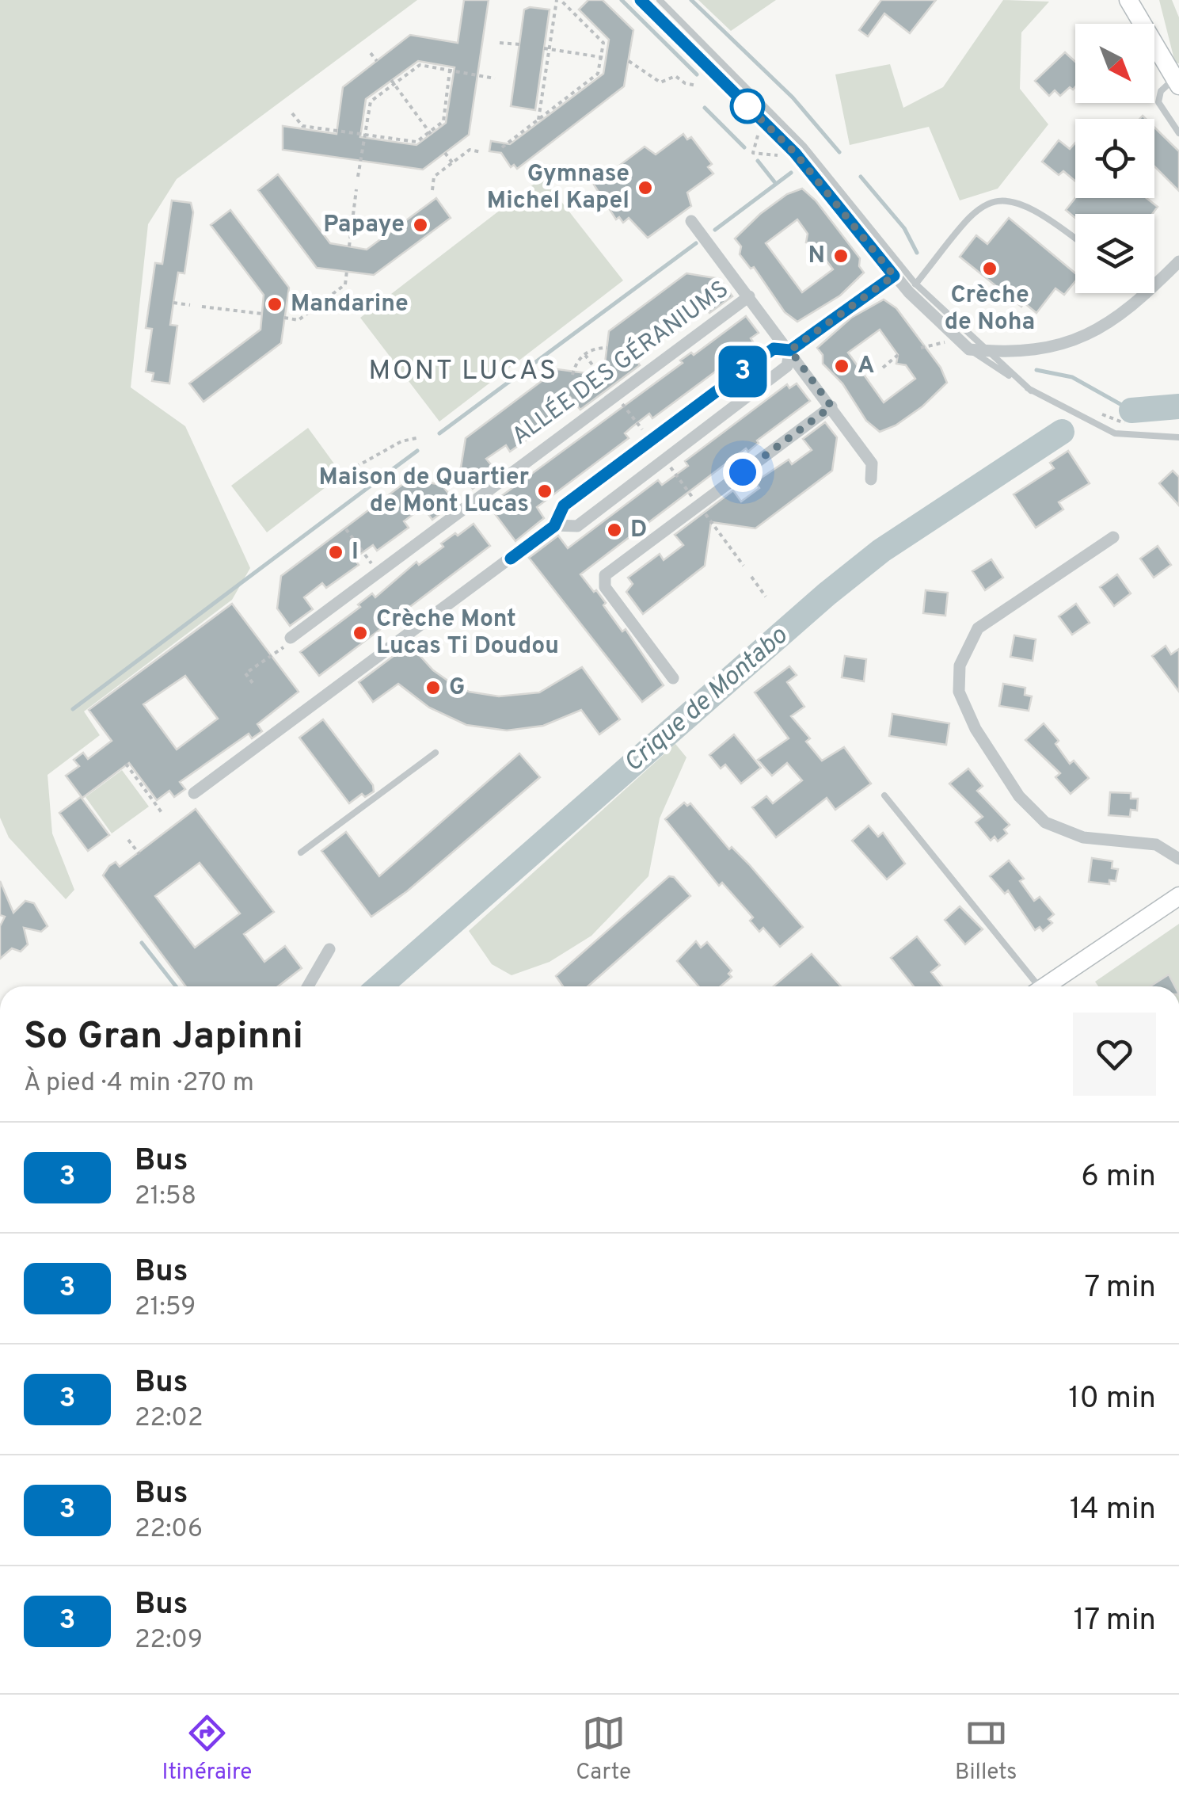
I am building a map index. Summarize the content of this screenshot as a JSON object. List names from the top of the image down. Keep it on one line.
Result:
{"streets":{"street":["ALLÉE DES GÉRANIUMS"]},"districts":["MONT LUCAS"],"water":["Crique de Montabo"],"places":["Gymnase Michel Kapel","Papaye","N","Crèche de Noha","Mandarine","A","Maison de Quartier de Mont Lucas","D","I","Crèche Mont Lucas Ti Doudou","G"],"lines":["bus line 3"],"north":"bottom right","page":{"on_map":"3","heading":["So Gran Japinni","À pied · 4 min · 270 m"],"list":[{"mark":"3","name":"Bus","note":"21:58","value":"6 min"},{"mark":"3","name":"Bus","note":"21:59","value":"7 min"},{"mark":"3","name":"Bus","note":"22:02","value":"10 min"},{"mark":"3","name":"Bus","note":"22:06","value":"14 min"},{"mark":"3","name":"Bus","note":"22:09","value":"17 min"}],"tabs":["Itinéraire","Carte","Billets"]}}
